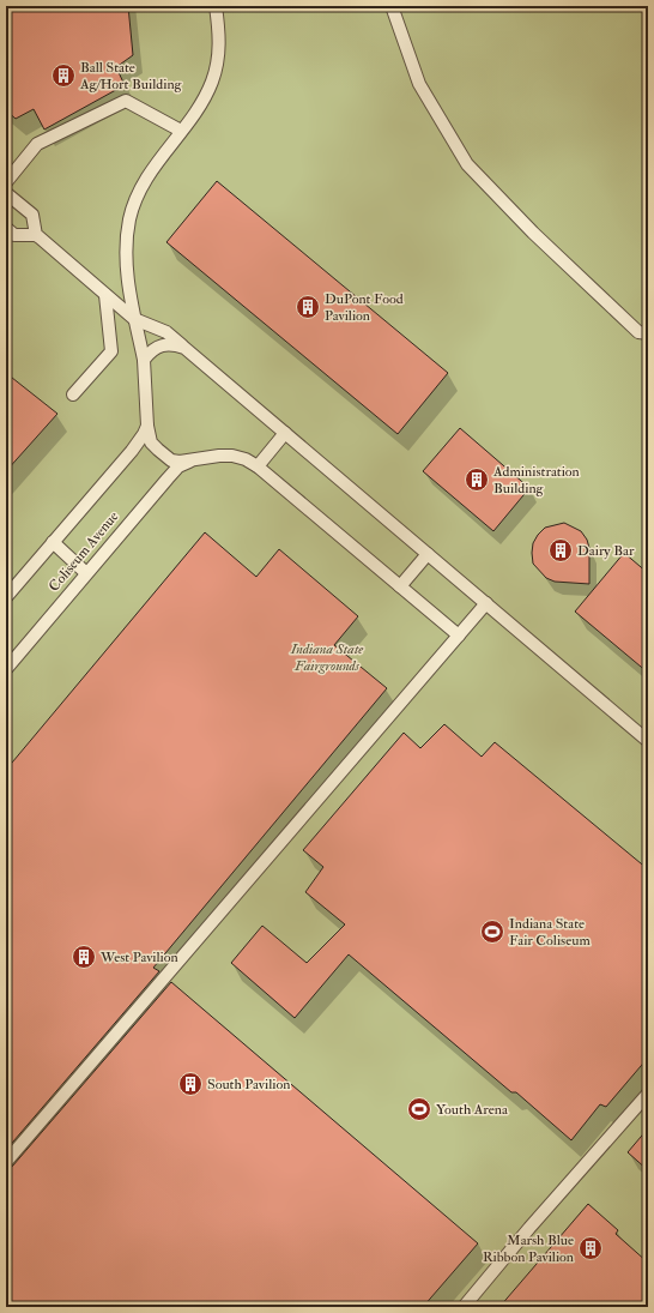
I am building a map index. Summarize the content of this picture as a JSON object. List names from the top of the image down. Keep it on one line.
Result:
{"streets":{"lane":["Coliseum Avenue"]},"parks":["Indiana State Fairgrounds"],"places":{"building":["Ball State Ag/Hort Building","DuPont Food Pavilion","Administration Building","Dairy Bar","West Pavilion","South Pavilion","Marsh Blue Ribbon Pavilion"],"sports":["Indiana State Fair Coliseum","Youth Arena"]}}
